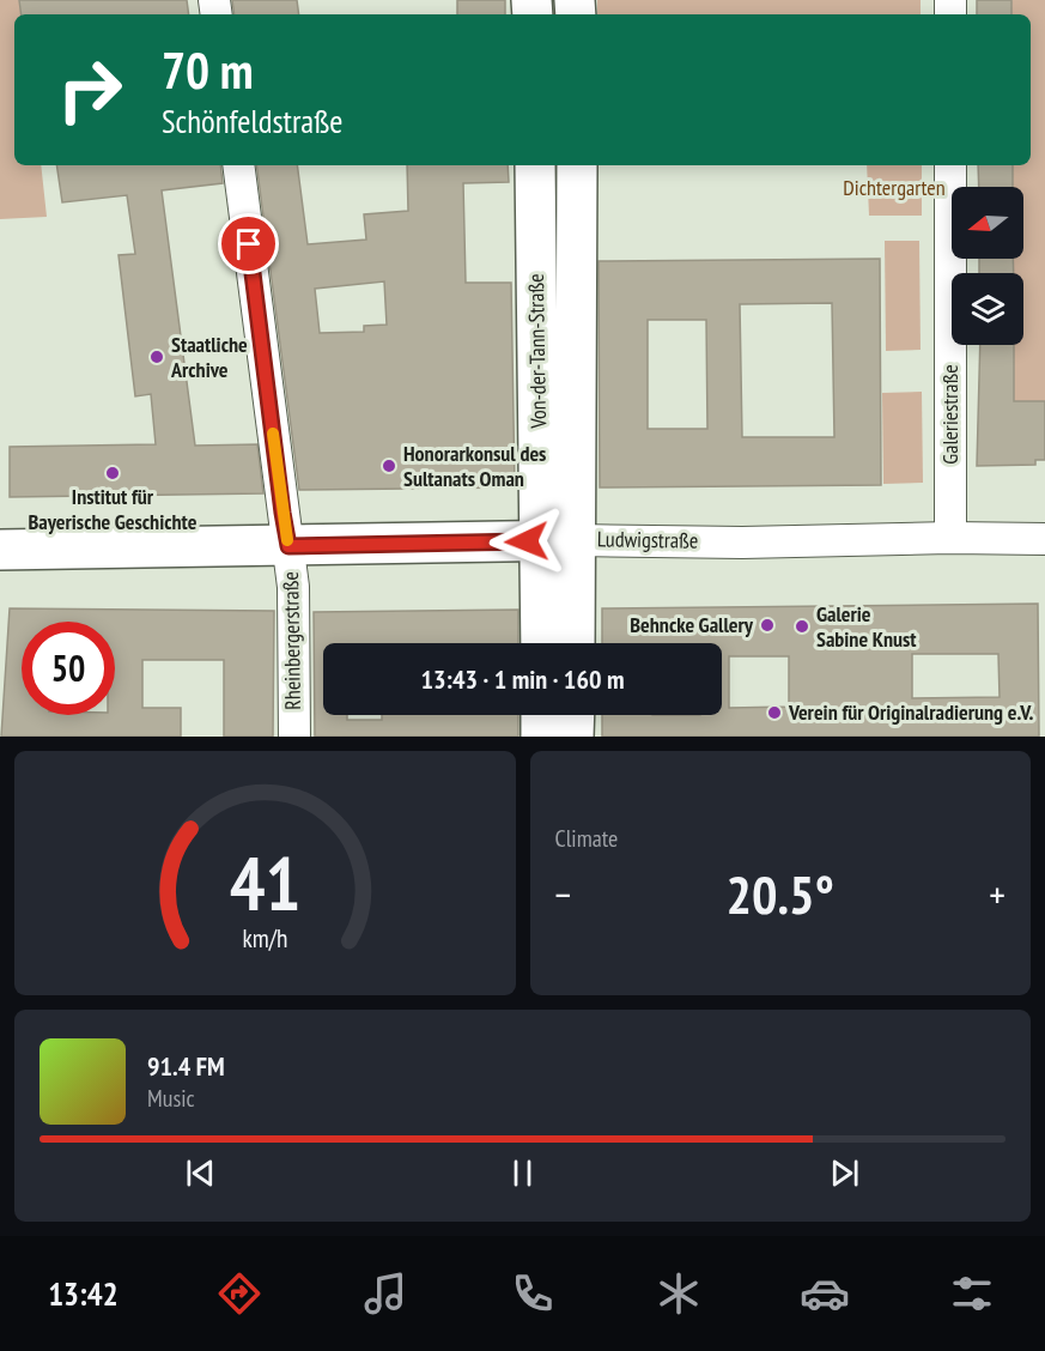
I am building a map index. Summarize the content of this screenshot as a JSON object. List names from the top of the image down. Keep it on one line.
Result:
{"streets":{"main road":["Von-der-Tann-Straße","Ludwigstraße"],"street":["Galeriestraße","Rheinbergerstraße"]},"crossings":[["Von-der-Tann-Straße","Ludwigstraße"],["Galeriestraße","Ludwigstraße"],["Ludwigstraße","Rheinbergerstraße"]],"parks":["Dichtergarten"],"places":["Staatliche Archive","Honorarkonsul des Sultanats Oman","Institut für Bayerische Geschichte","Behncke Gallery","Galerie Sabine Knust","Verein für Originalradierung e.V."],"north":"left","page":{"turn":["70 m","Schönfeldstraße"],"limit":"50","trip":"13:43 · 1 min · 160 m","tile":"Climate","heat":["−","20.5°","+"],"song":["91.4 FM","Music"],"tabs":"13:42","gauge":["41","km/h"]}}
